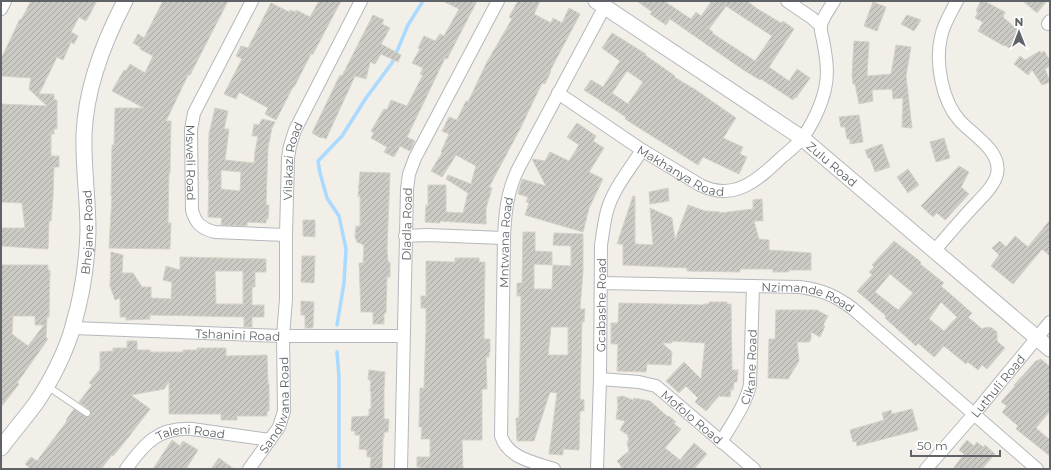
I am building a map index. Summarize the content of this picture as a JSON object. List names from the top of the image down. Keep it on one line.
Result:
{"streets":{"street":["Vilakazi Road","Msweli Road","Zulu Road","Makhanya Road","Dladla Road","Bhejane Road","Mntwana Road","Nzimande Road","Gcabashe Road","Tshanini Road","Cikane Road","Luthuli Road","Sandlwana Road","Mofolo Road","Taleni Road"]},"crossings":[["Vilakazi Road","Msweli Road"],["Vilakazi Road","Tshanini Road"],["Vilakazi Road","Sandlwana Road"],["Zulu Road","Makhanya Road"],["Zulu Road","Mntwana Road"],["Zulu Road","Luthuli Road"],["Makhanya Road","Mntwana Road"],["Makhanya Road","Gcabashe Road"],["Dladla Road","Tshanini Road"],["Bhejane Road","Tshanini Road"],["Nzimande Road","Gcabashe Road"],["Nzimande Road","Cikane Road"],["Nzimande Road","Luthuli Road"],["Gcabashe Road","Mofolo Road"],["Tshanini Road","Sandlwana Road"],["Cikane Road","Mofolo Road"],["Sandlwana Road","Taleni Road"]],"scale_bar":"50 m","north":"top"}
